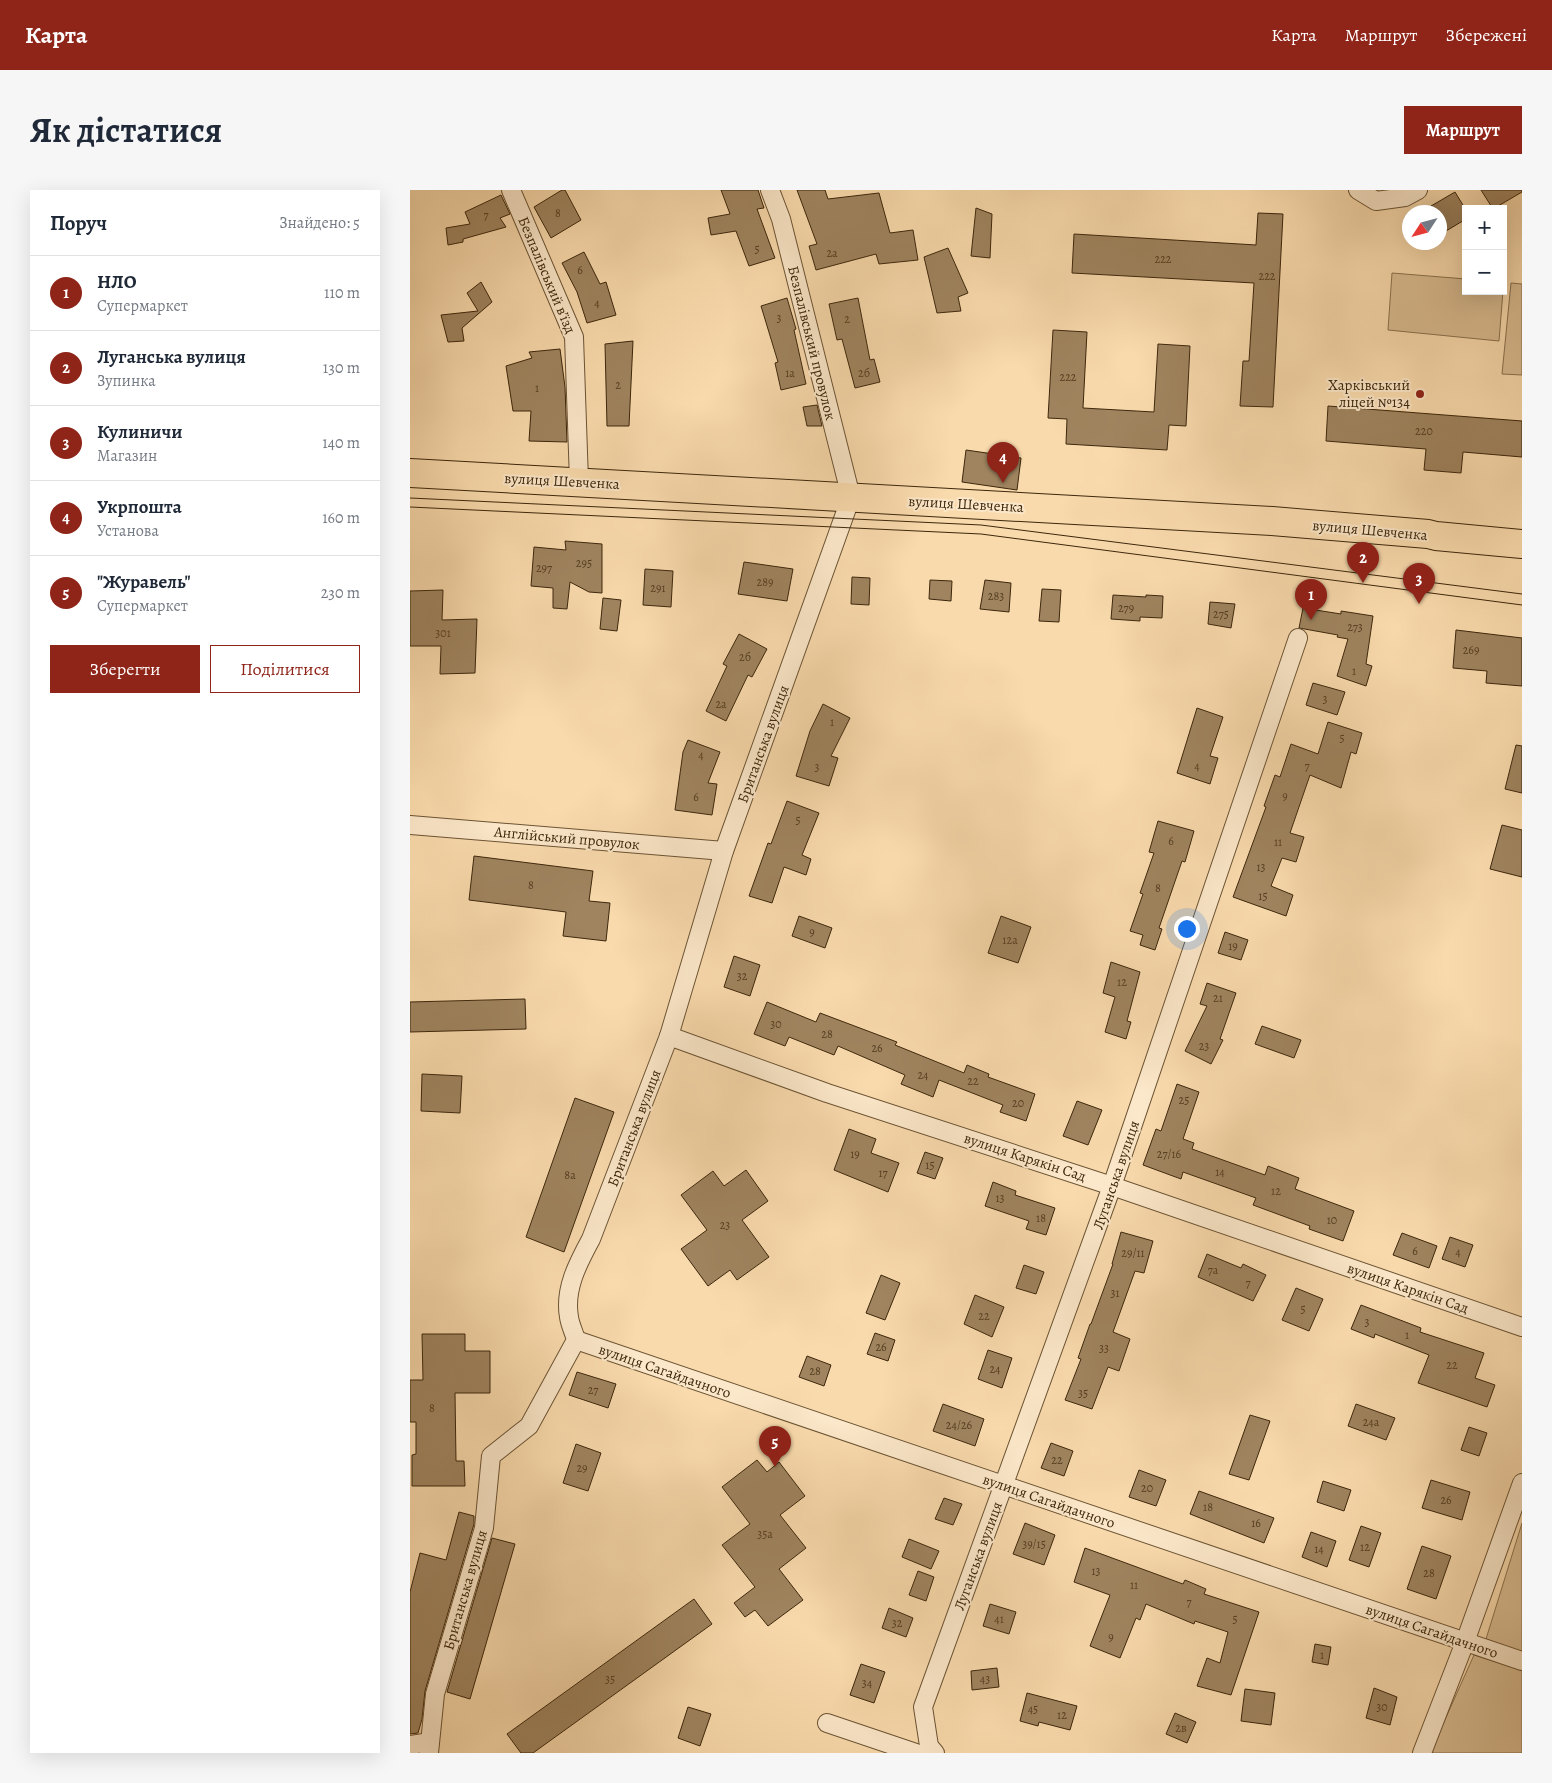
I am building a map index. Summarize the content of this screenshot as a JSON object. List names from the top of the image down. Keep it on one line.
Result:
{"streets":{"main road":["вулиця Шевченка"],"street":["Безпалівський в’їзд","Безпалівський провулок","Британська вулиця","Англійський провулок","вулиця Карякін Сад","Луганська вулиця","вулиця Сагайдачного"]},"crossings":[["Безпалівський в’їзд","вулиця Шевченка"],["Безпалівський провулок","вулиця Шевченка"],["Безпалівський провулок","Британська вулиця"],["вулиця Шевченка","Британська вулиця"],["Британська вулиця","Англійський провулок"],["Британська вулиця","вулиця Карякін Сад"],["Британська вулиця","вулиця Сагайдачного"],["вулиця Карякін Сад","Луганська вулиця"],["Луганська вулиця","вулиця Сагайдачного"]],"places":["Харківський ліцей №134"],"house_numbers":["8","7","5","2а","222","6","222","4","3","2","1а","2б","222","2","1","220","295","297","289","291","283","279","275","273","301","269","2б","1","3","2а","1","5","4","4","7","3","9","6","5","6","11","13","8","8","15","9","12а","19","32","12","21","30","28","23","26","24","22","25","20","19","27/16","15","14","17","8а","12","13","18","10","23","6","4","29/11","7а","7","31","5","22","3","1","26","33","22","24","28","27","35","8","24а","24/26","22","29","20","26","18","16","35а","39/15","12","14","13","28","11","7","41","5","32","9","1","35","43","34","30","45","12","2в"],"north":"bottom left","page":{"header":"Карта","nav":["Карта","Маршрут","Збережені"],"title":"Як дістатися","buttons":["Маршрут",["Зберегти","Поділитися"]],"heading":["Поруч","Знайдено: 5"],"map_buttons":["+","−"],"list":[{"mark":"1","name":"НЛО","note":"Супермаркет","value":"110 m"},{"mark":"2","name":"Луганська вулиця","note":"Зупинка","value":"130 m"},{"mark":"3","name":"Кулиничи","note":"Магазин","value":"140 m"},{"mark":"4","name":"Укрпошта","note":"Установа","value":"160 m"},{"mark":"5","name":"\"Журавель\"","note":"Супермаркет","value":"230 m"}],"pins":["4","2","3","1","5"]}}
